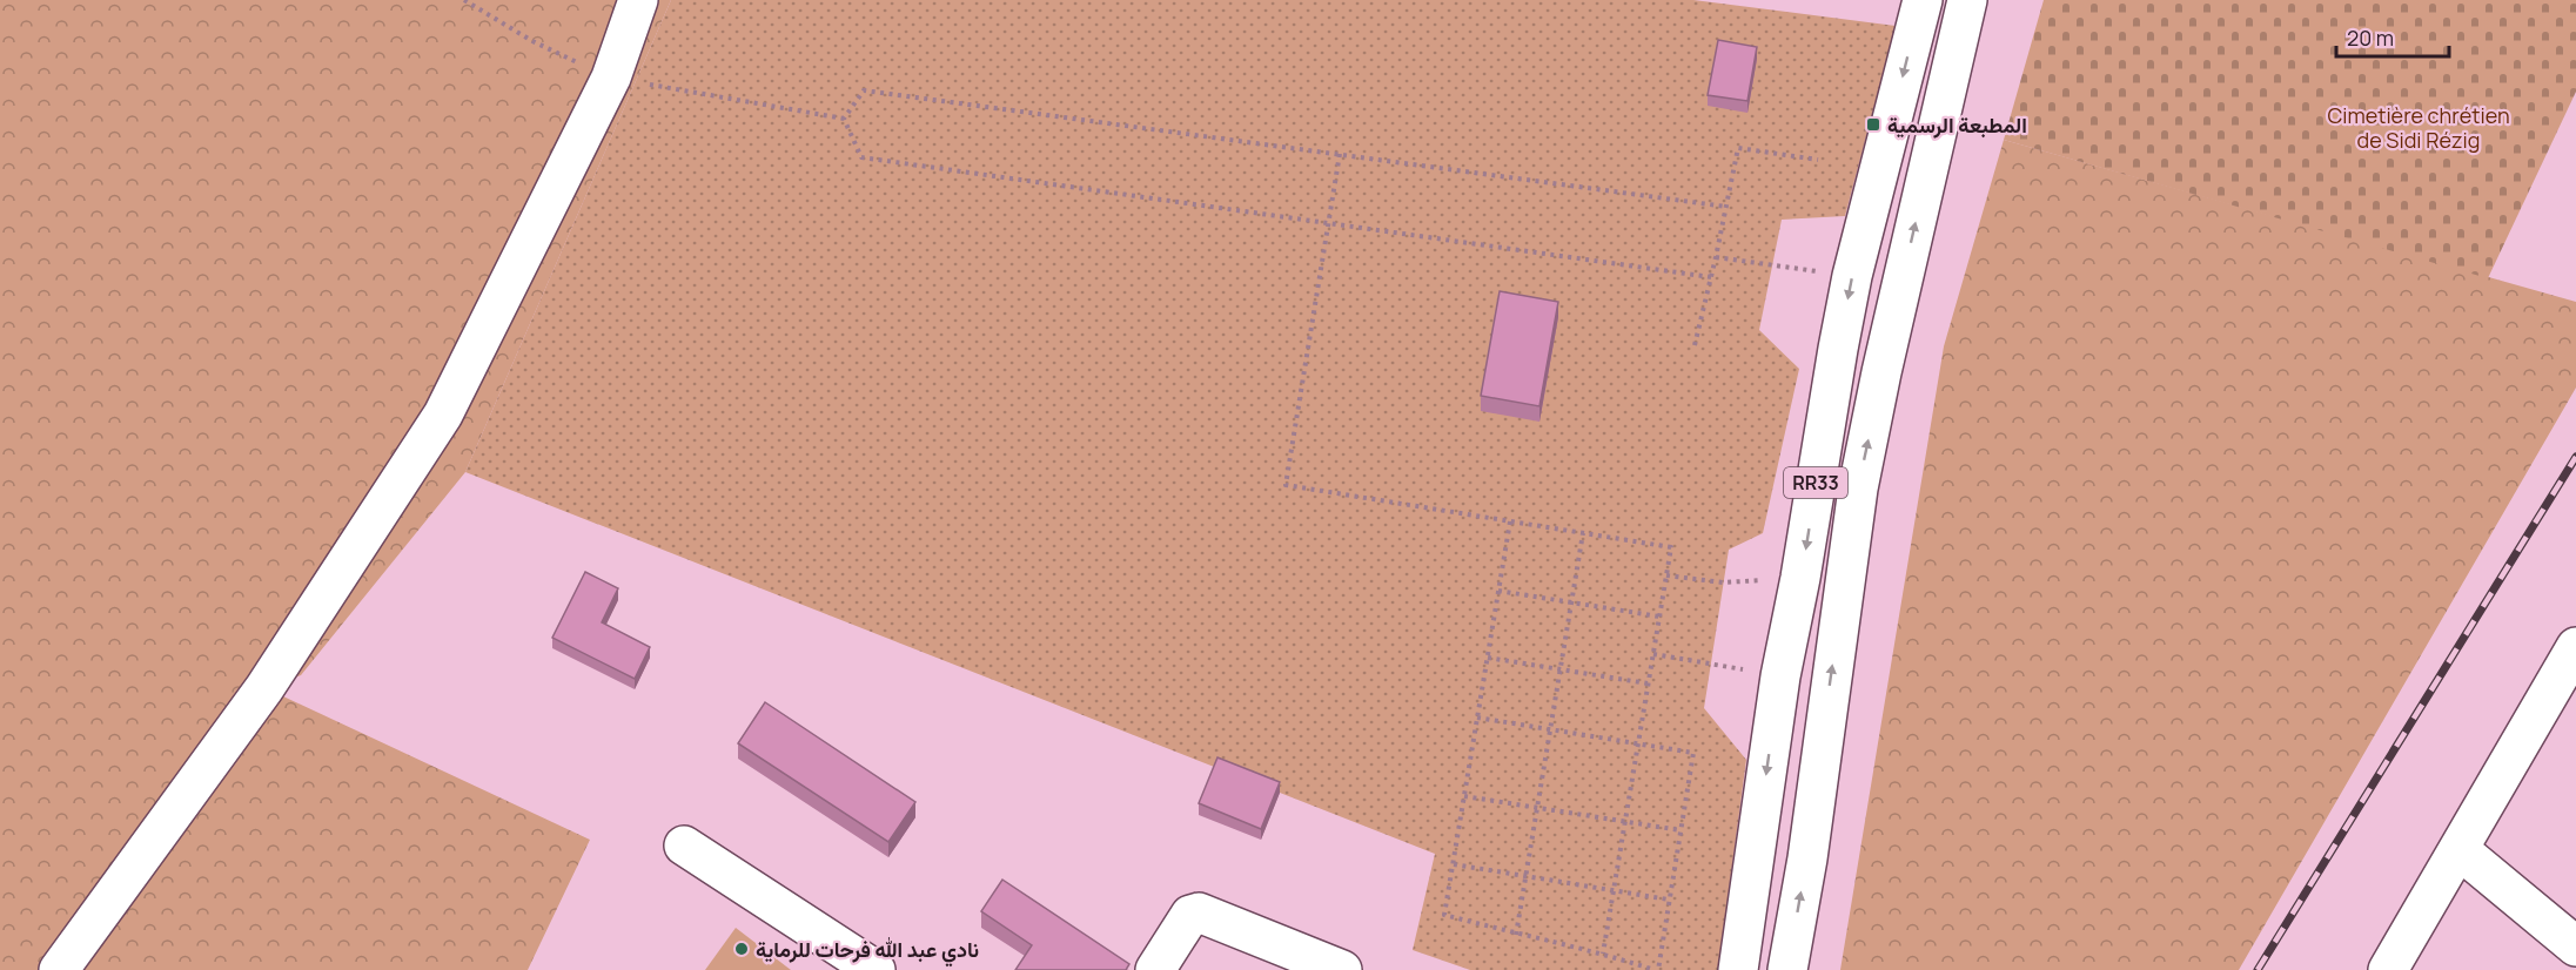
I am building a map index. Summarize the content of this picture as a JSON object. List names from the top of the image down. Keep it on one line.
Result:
{"streets":{"main road":["RR33"]},"parks":["Cimetière chrétien de Sidi Rézig"],"places":{"transit":["المطبعة الرسمية"],"other":["نادي عبد الله فرحات للرماية"]},"scale_bar":"20 m"}
